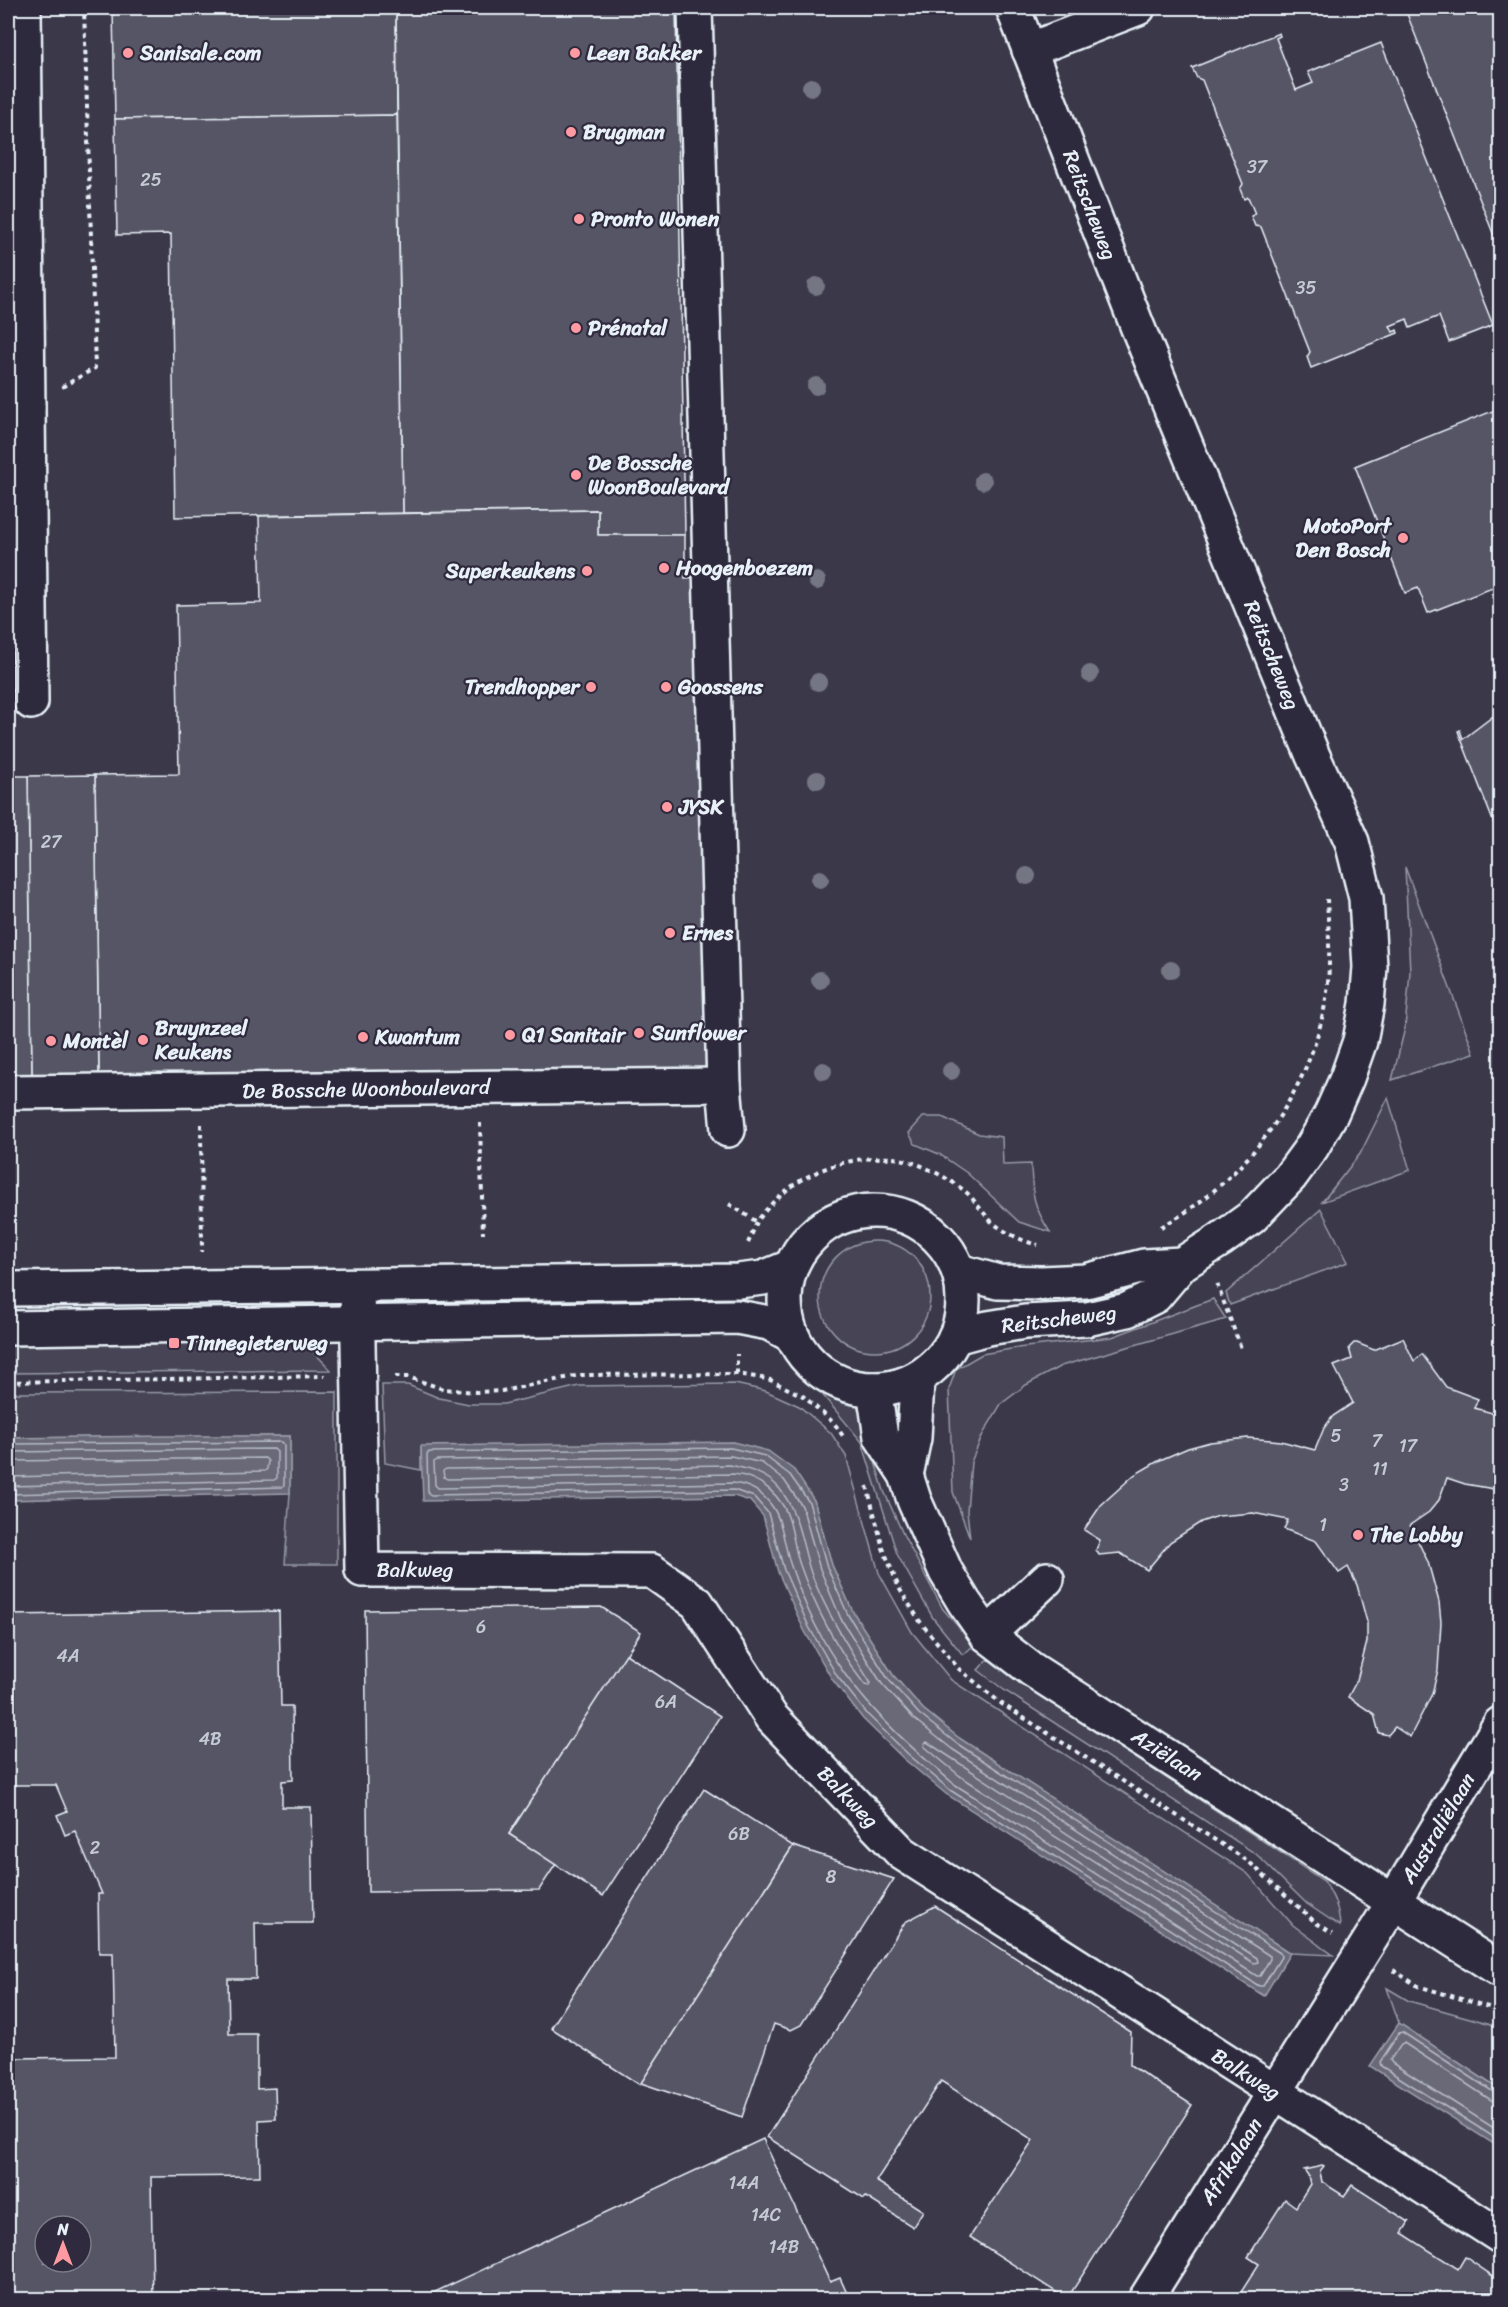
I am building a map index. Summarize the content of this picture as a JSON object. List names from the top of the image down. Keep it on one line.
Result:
{"streets":{"street":["Reitscheweg","De Bossche Woonboulevard","Balkweg","Aziëlaan","Australiëlaan","Afrikalaan"]},"crossings":[["Reitscheweg","Aziëlaan"],["Balkweg","Afrikalaan"],["Aziëlaan","Australiëlaan"],["Aziëlaan","Afrikalaan"],["Australiëlaan","Afrikalaan"]],"places":{"other":["Sanisale.com","Leen Bakker","Brugman","Pronto Wonen","Prénatal","De Bossche WoonBoulevard","MotoPort Den Bosch","Hoogenboezem","Superkeukens","Trendhopper","Goossens","JYSK","Ernes","Sunflower","Q1 Sanitair","Kwantum","Bruynzeel Keukens","Montèl","The Lobby"],"transit":["Tinnegieterweg"]},"house_numbers":["37","25","35","27","5","7","17","11","3","1","6","4A","6A","4B","6B","2","8","14A","14C","14B"],"north":"top"}
